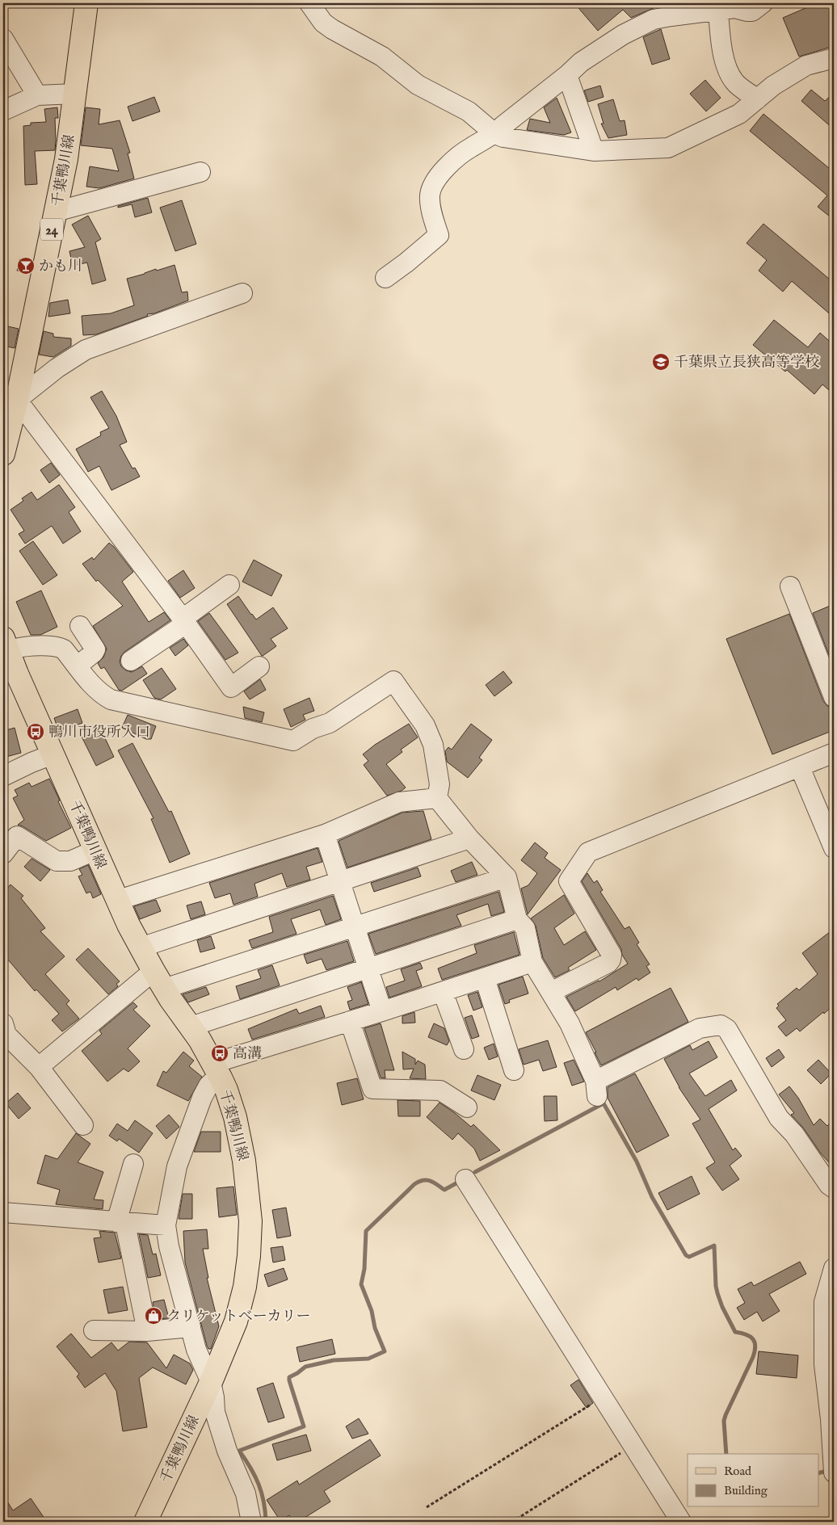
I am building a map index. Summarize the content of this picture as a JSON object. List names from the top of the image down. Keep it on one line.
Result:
{"streets":{"main road":["千葉鴨川線","24"]},"places":{"bar":["かも川"],"school or university":["千葉県立長狭高等学校"],"bus stop":["鴨川市役所入口","高溝"],"shop":["クリケットベーカリー"]},"legend":["Road","Building"]}
